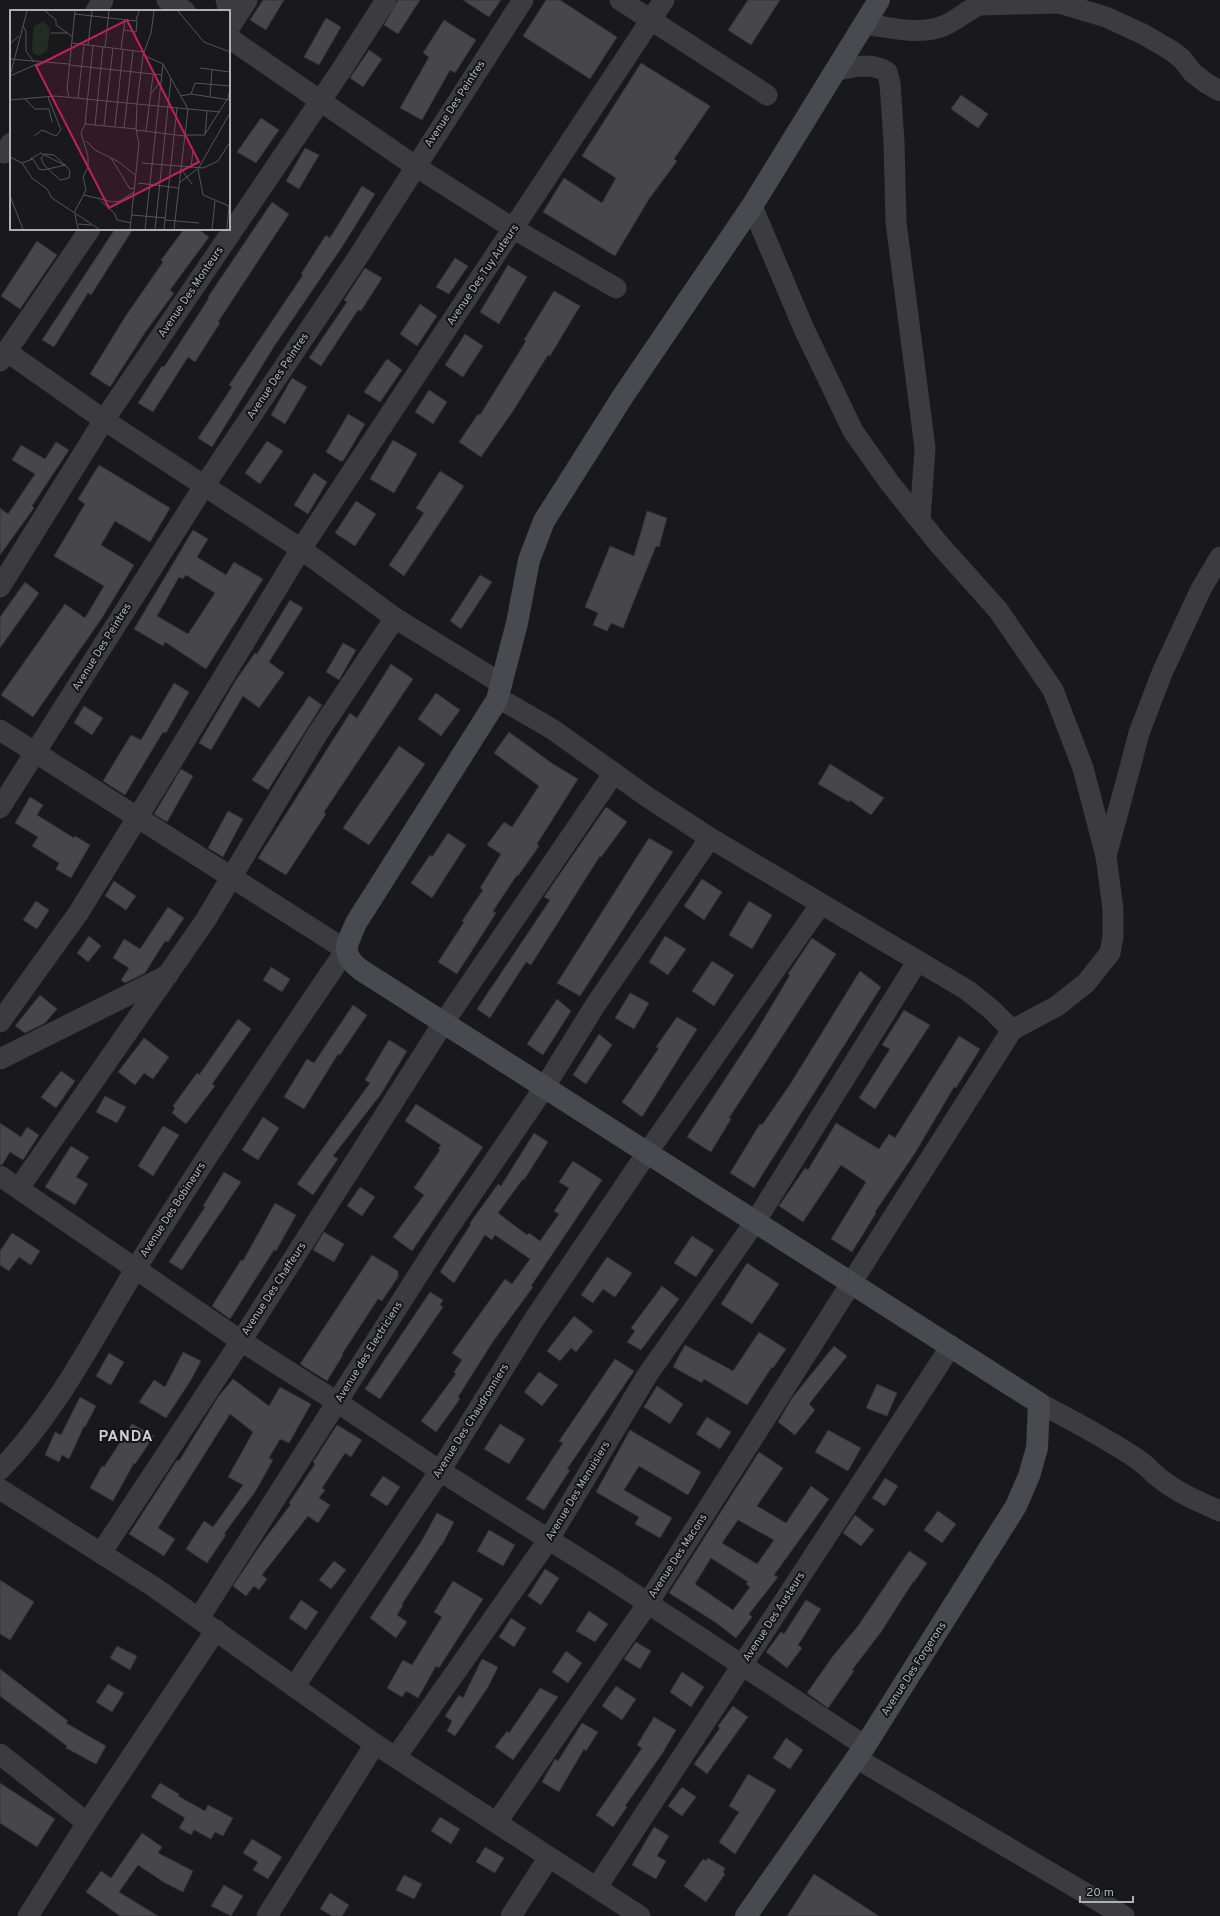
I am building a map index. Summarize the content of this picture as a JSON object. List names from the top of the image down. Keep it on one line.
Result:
{"streets":{"street":["Avenue Des Peintres","Avenue Des Tuy Auteurs","Avenue Des Monteurs","Avenue Des Bobineurs","Avenue Des Chaffeurs","Avenue des Electriciens","Avenue Des Chaudronniers","Avenue Des Menuisiers","Avenue Des Macons","Avenue Des Austeurs","Avenue Des Forgerons"]},"districts":["PANDA"],"scale_bar":"20 m"}
